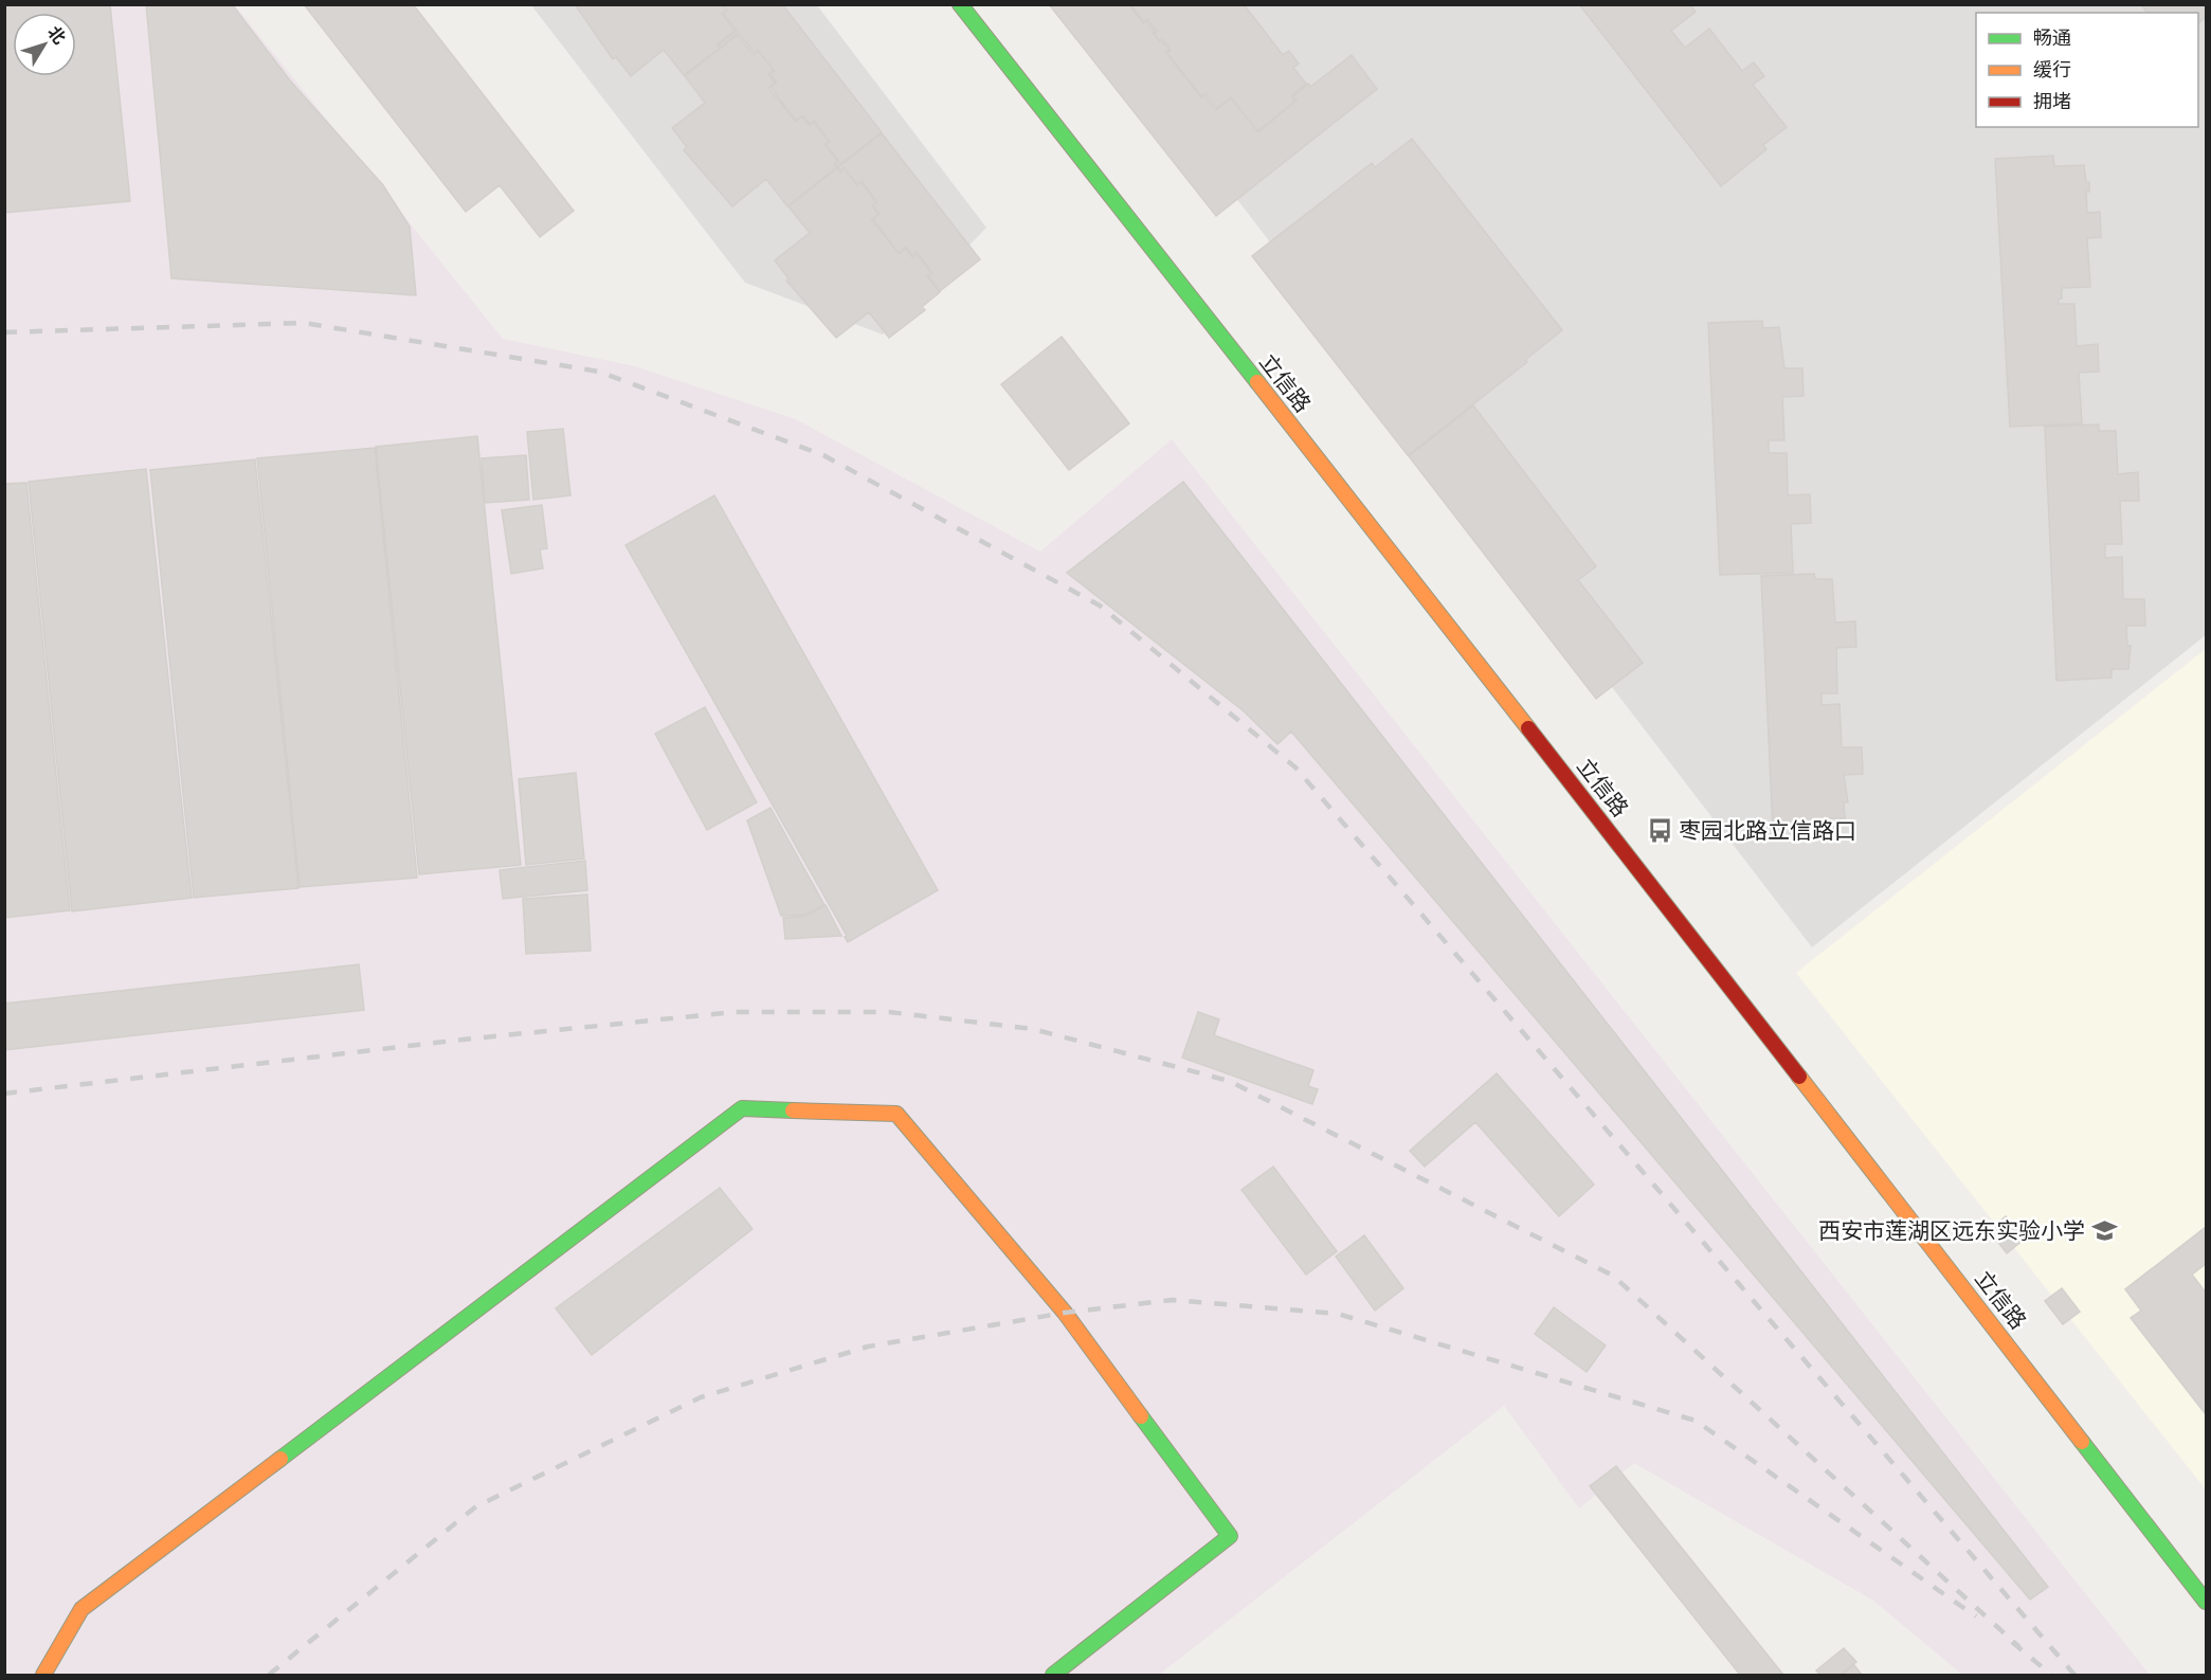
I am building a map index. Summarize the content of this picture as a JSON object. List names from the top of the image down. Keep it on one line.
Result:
{"streets":{"street":["立信路"]},"places":{"bus stop":["枣园北路立信路口"],"school or university":["西安市莲湖区远东实验小学"]},"legend":["畅通","缓行","拥堵"],"north":"top right"}
